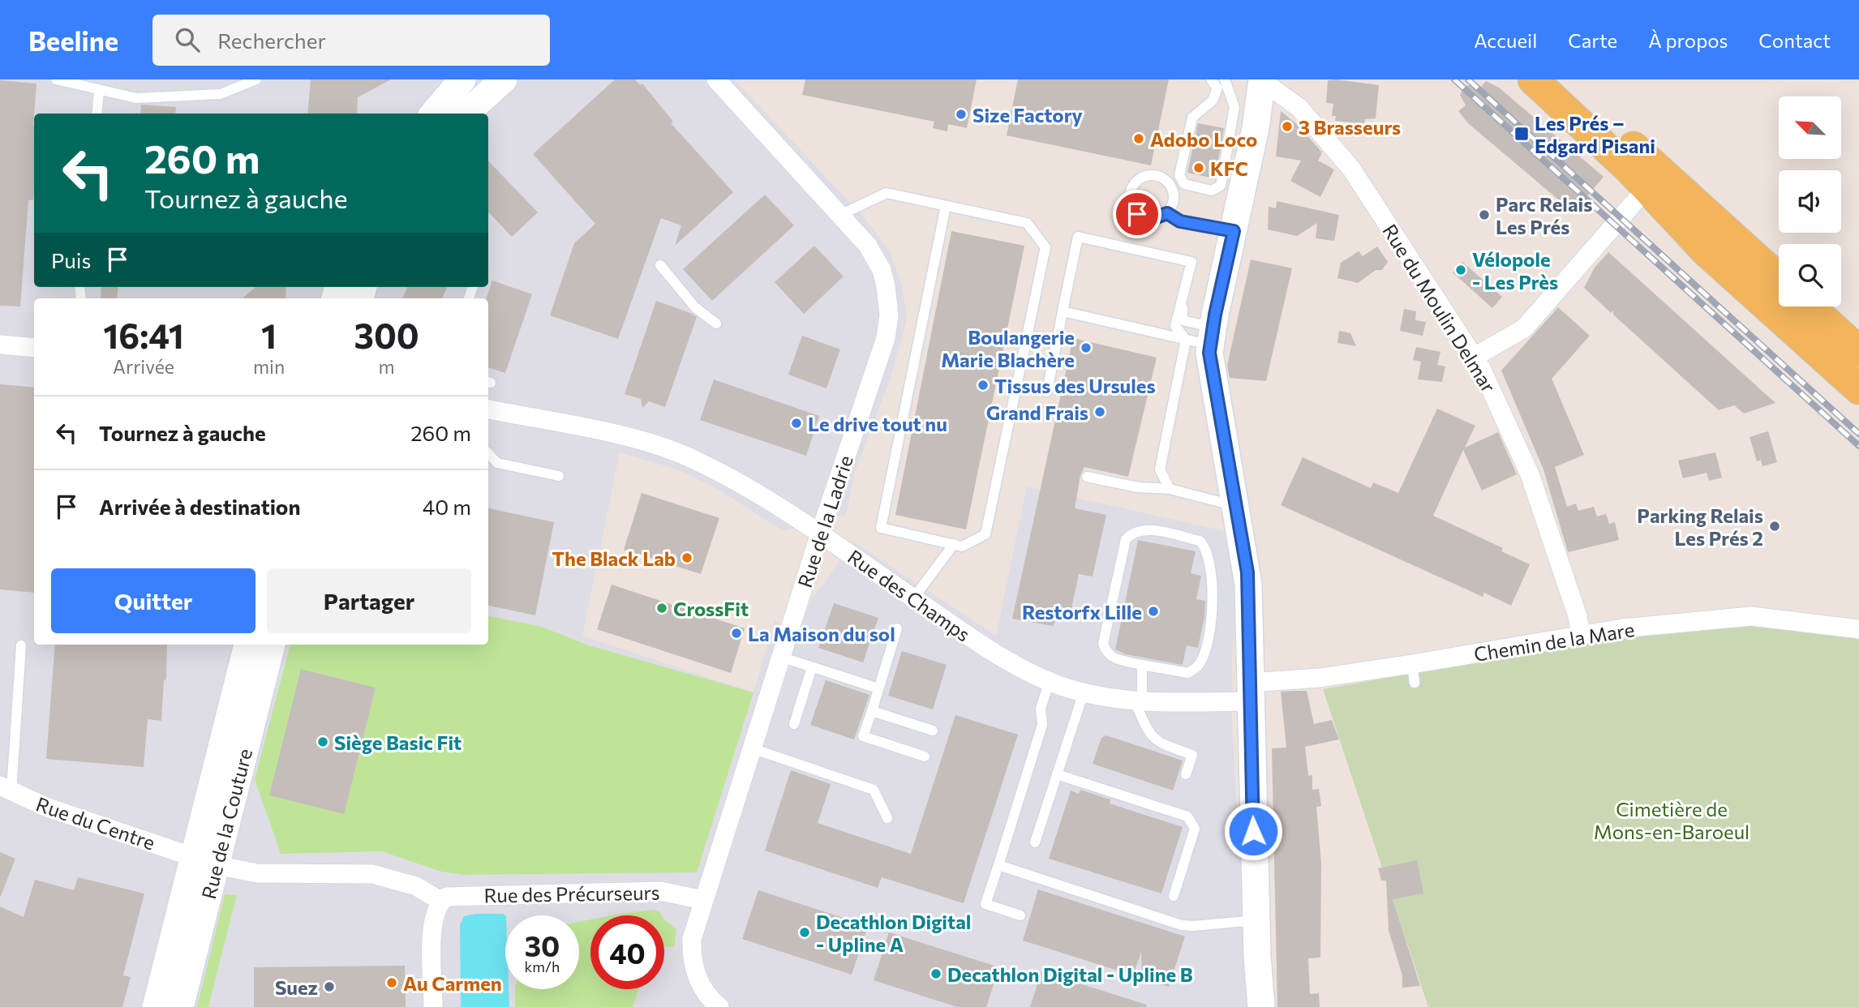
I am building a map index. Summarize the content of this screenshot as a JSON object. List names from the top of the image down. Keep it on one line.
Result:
{"streets":{"street":["Rue du Moulin Delmar","Rue de la Ladrie","Rue des Champs","Chemin de la Mare","Rue du Centre","Rue de la Couture","Rue des Précurseurs"]},"crossings":[["Rue du Moulin Delmar","Chemin de la Mare"],["Rue de la Ladrie","Rue des Champs"],["Rue de la Ladrie","Rue des Précurseurs"],["Rue des Champs","Chemin de la Mare"],["Rue du Centre","Rue de la Couture"]],"parks":["Cimetière de Mons-en-Baroeul"],"places":{"other":["Size Factory","3 Brasseurs","Adobo Loco","KFC","Parc Relais Les Prés","Vélopole - Les Près","Boulangerie Marie Blachère","Tissus des Ursules","Grand Frais","Le drive tout nu","Parking Relais Les Prés 2","The Black Lab","CrossFit","Restorfx Lille","La Maison du sol","Siège Basic Fit","Decathlon Digital - Upline A","Decathlon Digital - Upline B","Au Carmen","Suez"],"transit":["Les Prés – Edgard Pisani"]},"north":"top left","page":{"header":"Beeline","search":"Rechercher","nav":["Accueil","Carte","À propos","Contact"],"turn":["260 m","Tournez à gauche"],"then":"Puis","eta":["16:41","Arrivée","1","min","300","m"],"list":[{"name":"Tournez à gauche","value":"260 m"},{"name":"Arrivée à destination","value":"40 m"}],"buttons":["Quitter","Partager"],"speed":"30 km/h","limit":"40"}}
